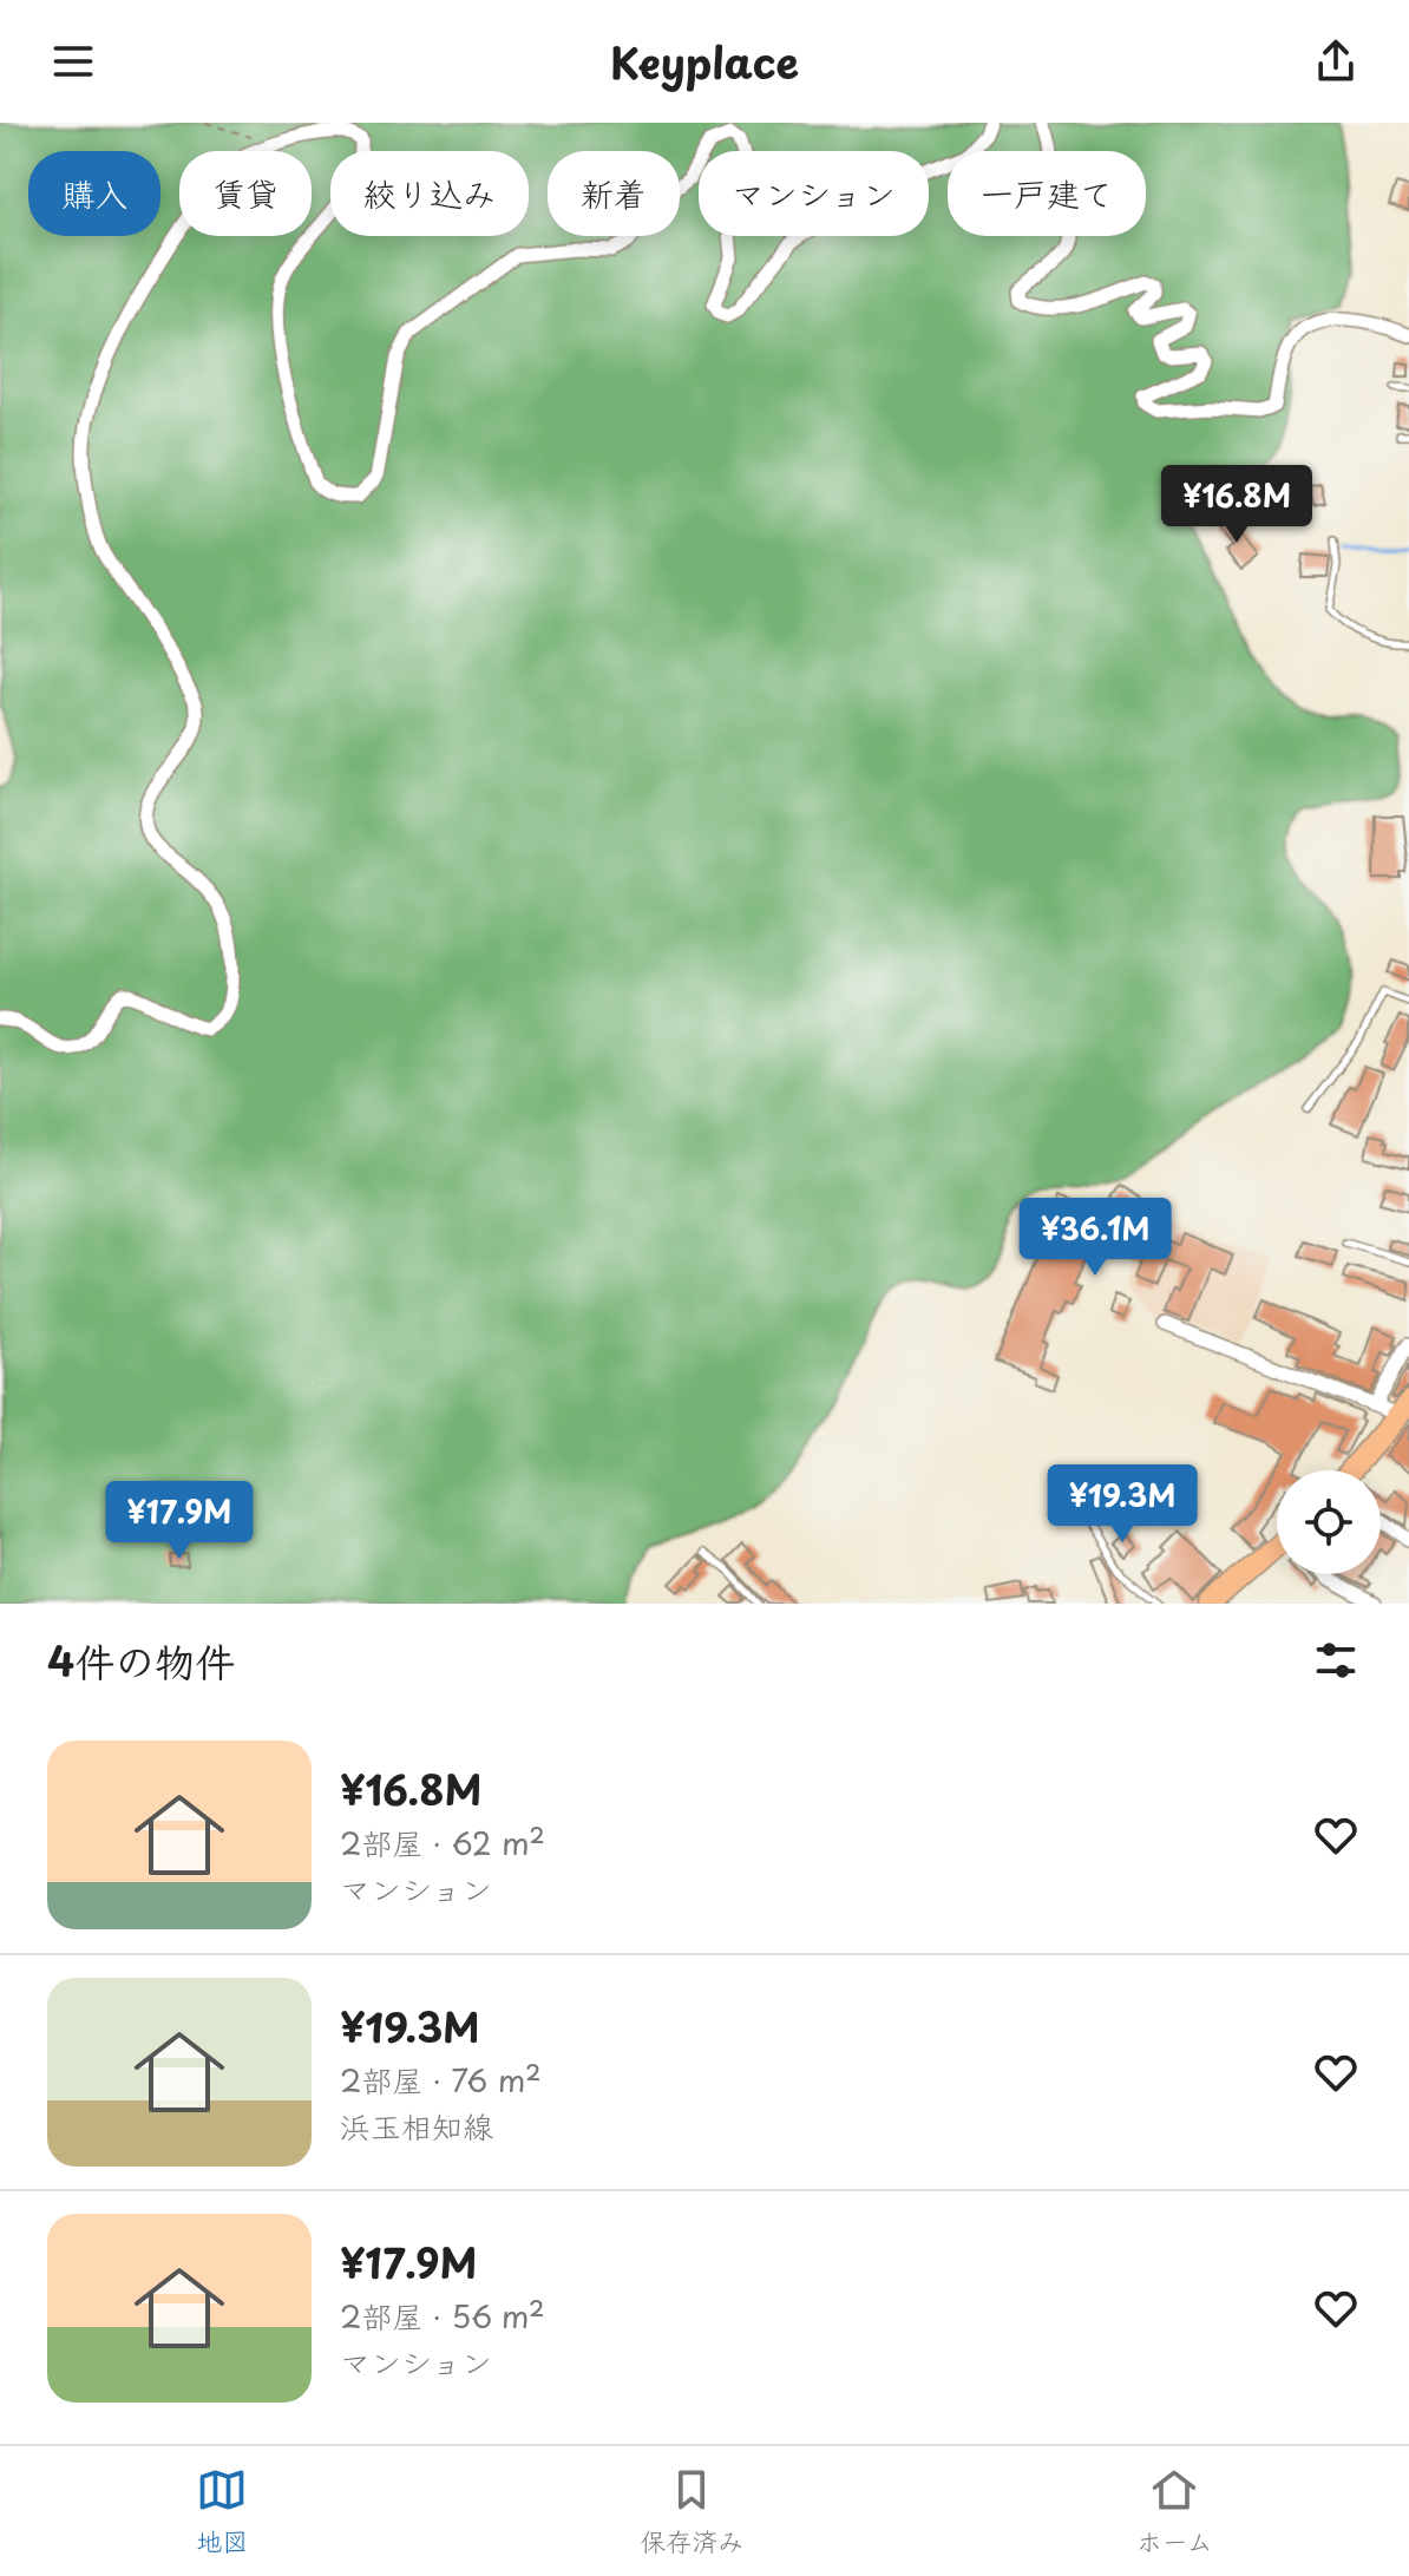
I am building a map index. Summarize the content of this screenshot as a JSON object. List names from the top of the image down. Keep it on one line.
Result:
{"page":{"header":"Keyplace","chip":["購入","賃貸","絞り込み","新着","マンション","一戸建て"],"price":["¥16.8M","¥36.1M","¥19.3M","¥17.9M"],"heading":"4件の物件","list":[{"name":"¥16.8M","note":"2部屋 · 62 m² · マンション"},{"name":"¥19.3M","note":"2部屋 · 76 m² · 浜玉相知線"},{"name":"¥17.9M","note":"2部屋 · 56 m² · マンション"}],"tabs":["地図","保存済み","ホーム"]}}
